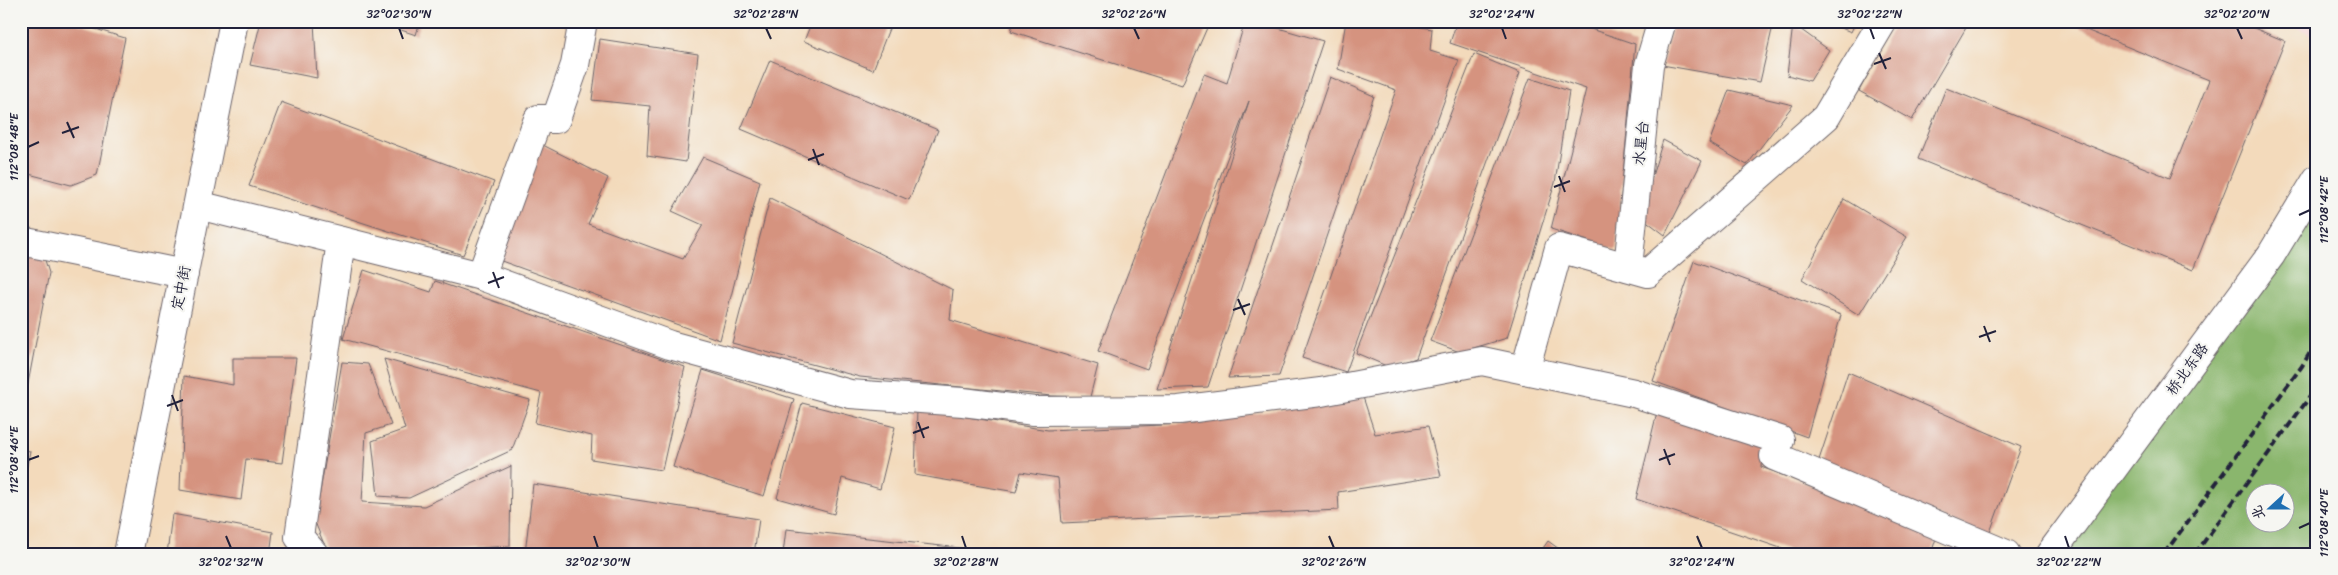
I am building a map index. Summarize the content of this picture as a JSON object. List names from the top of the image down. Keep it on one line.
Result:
{"streets":{"street":["水星台","定中街","桥北东路"]},"north":"left","coordinates":["32°02'30\"N","32°02'28\"N","32°02'26\"N","32°02'24\"N","32°02'22\"N","32°02'20\"N","112°08'48\"E","112°08'42\"E","112°08'46\"E","112°08'40\"E","32°02'32\"N"]}
